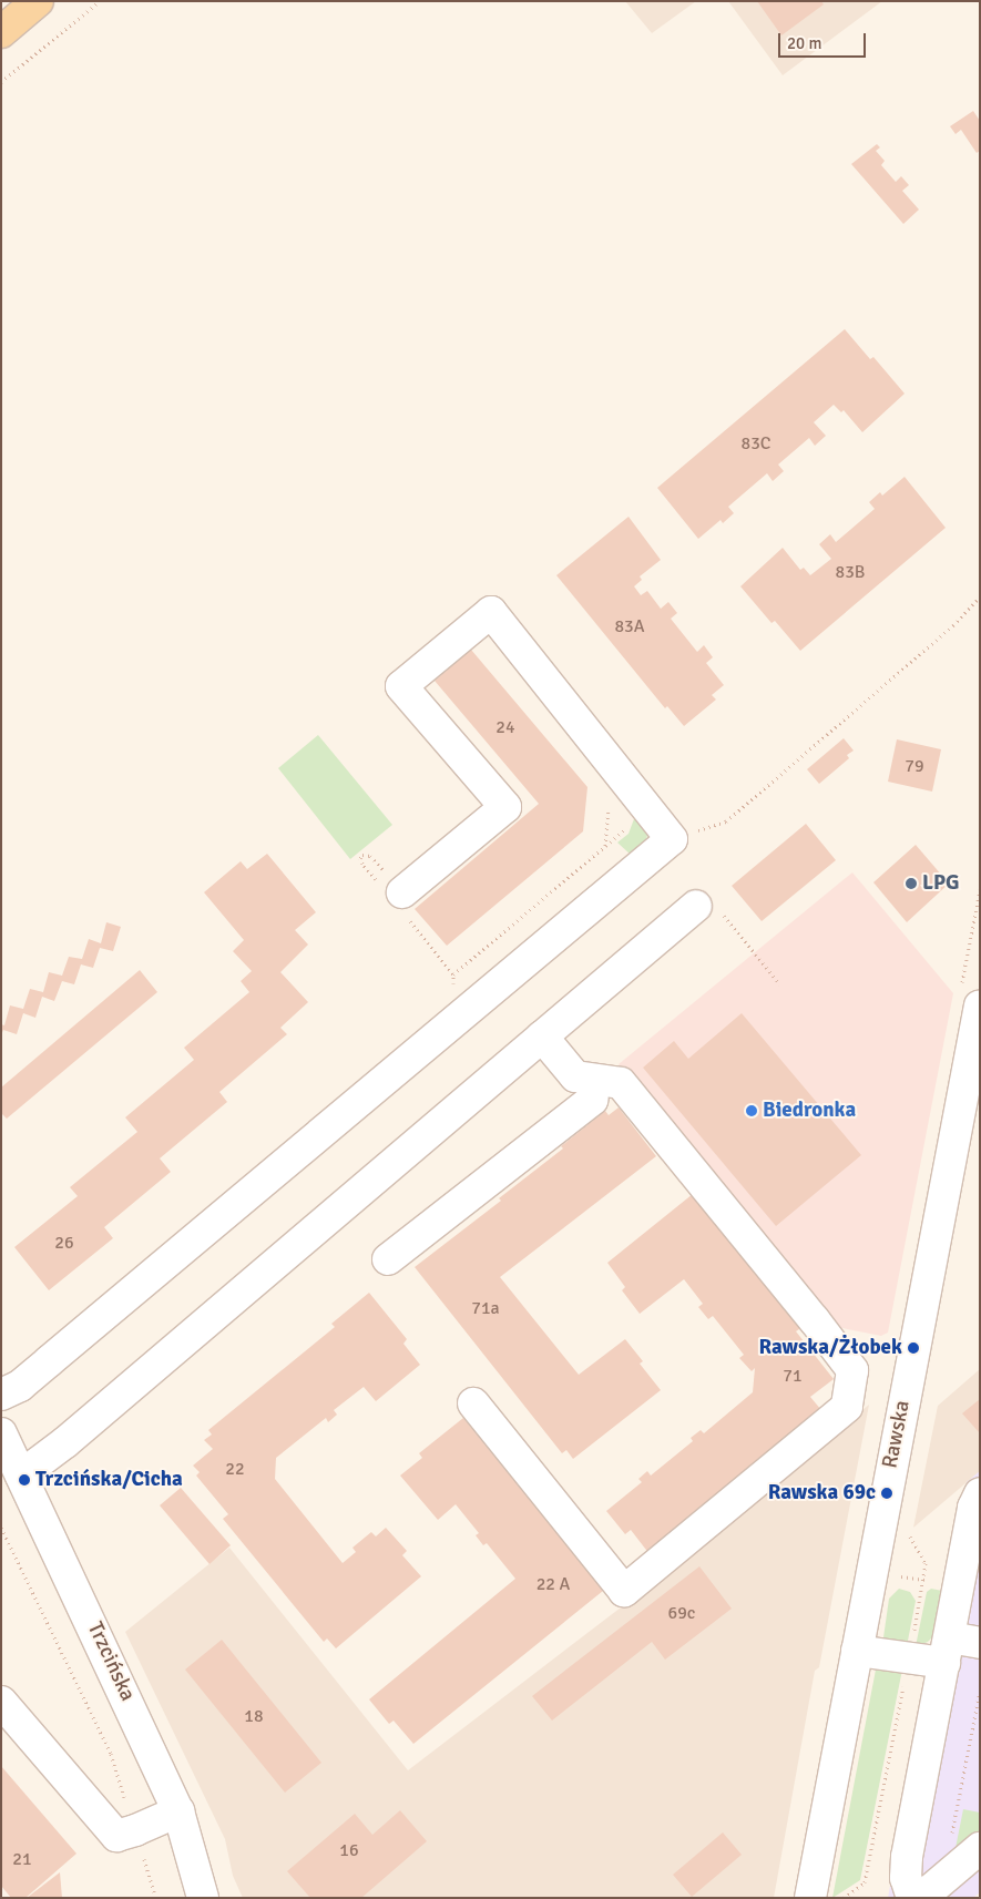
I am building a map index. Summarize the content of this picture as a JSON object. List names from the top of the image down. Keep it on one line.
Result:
{"streets":{"street":["Rawska","Trzcińska"]},"places":["LPG","Biedronka","Rawska/Żłobek","Trzcińska/Cicha","Rawska 69c"],"house_numbers":["83C","83B","83A","24","79","26","71a","71","22","22 A","69c","18","16","21"],"scale_bar":"20 m"}
